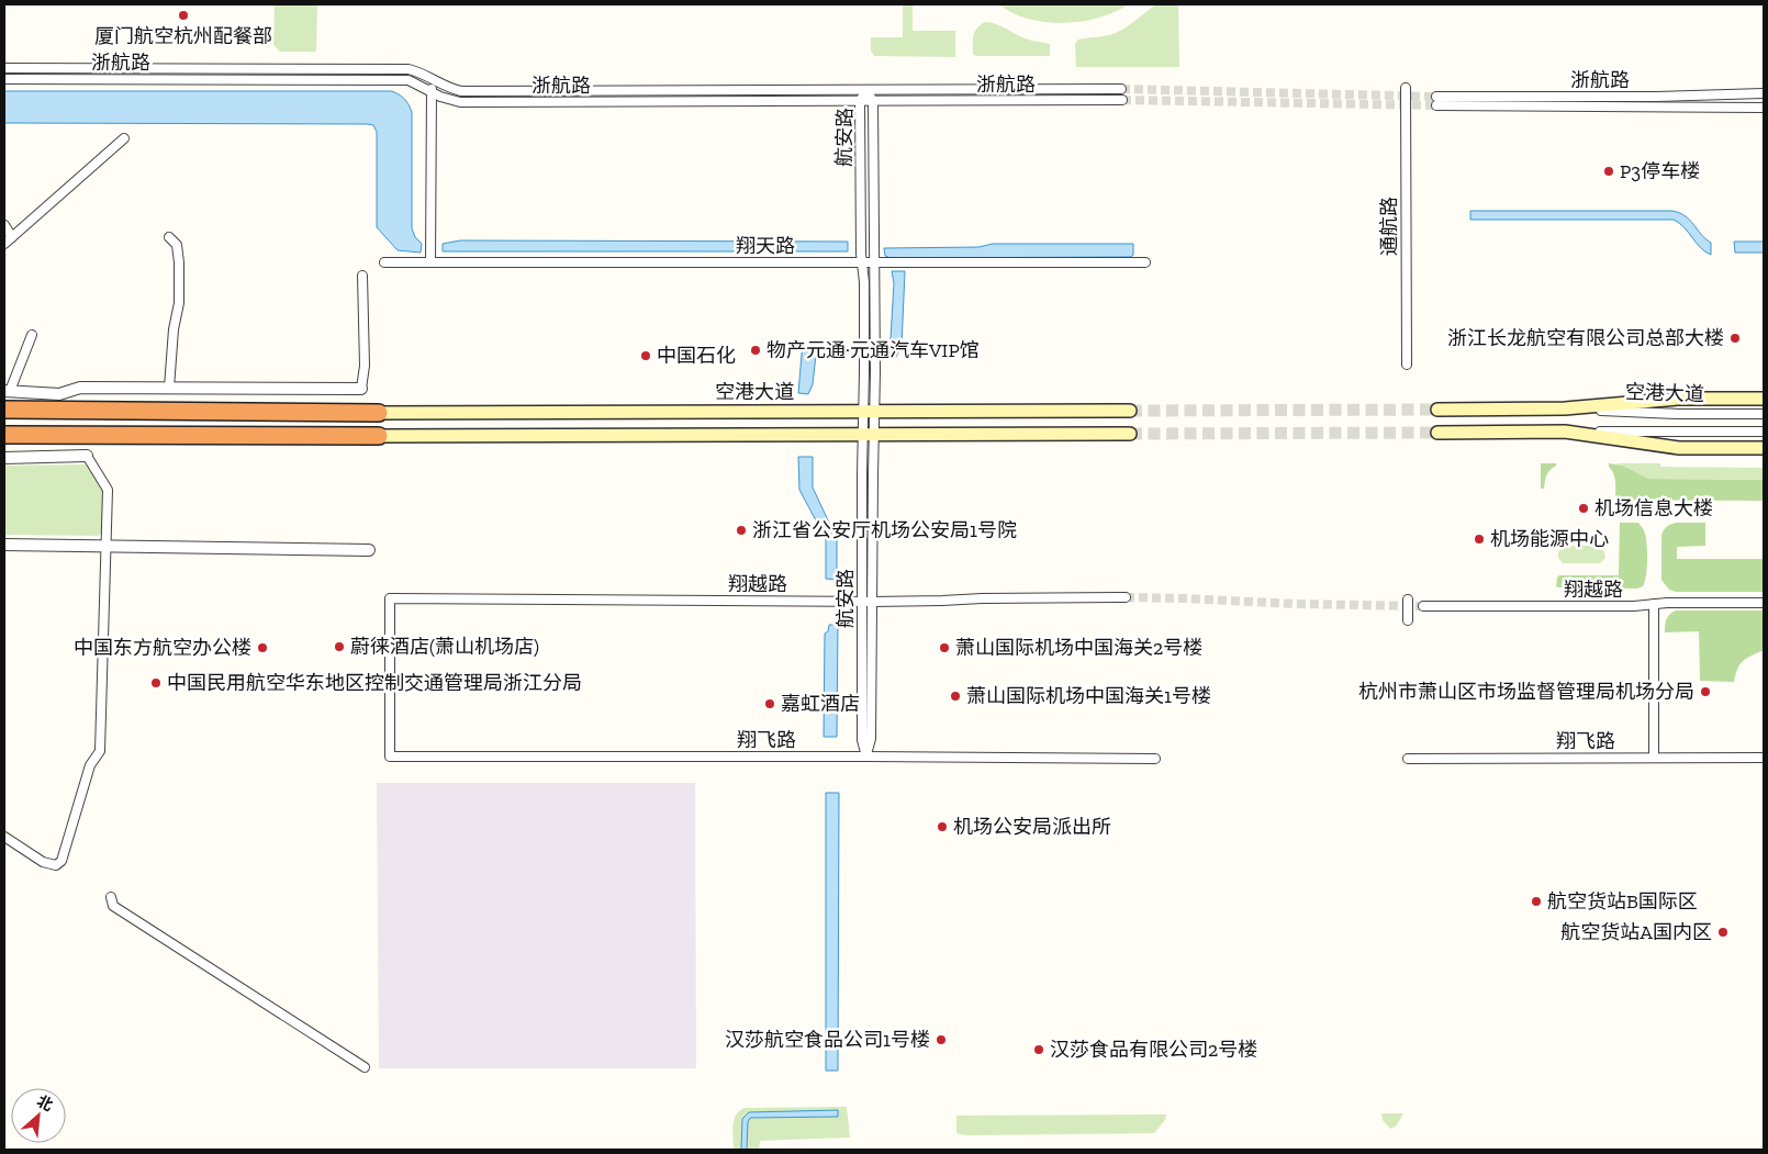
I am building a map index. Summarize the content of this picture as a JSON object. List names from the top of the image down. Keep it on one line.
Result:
{"streets":{"main road":["空港大道"],"street":["浙航路","航安路","通航路","翔天路","翔越路","翔飞路"]},"crossings":[["浙航路","航安路"],["航安路","翔天路"],["航安路","空港大道"],["航安路","翔越路"],["航安路","翔飞路"],["翔越路","翔飞路"]],"places":["厦门航空杭州配餐部","P3停车楼","浙江长龙航空有限公司总部大楼","物产元通·元通汽车VIP馆","中国石化","机场信息大楼","浙江省公安厅机场公安局1号院","机场能源中心","蔚徕酒店(萧山机场店)","中国东方航空办公楼","萧山国际机场中国海关2号楼","中国民用航空华东地区控制交通管理局浙江分局","杭州市萧山区市场监督管理局机场分局","萧山国际机场中国海关1号楼","嘉虹酒店","机场公安局派出所","航空货站B国际区","航空货站A国内区","汉莎航空食品公司1号楼","汉莎食品有限公司2号楼"],"north":"top right"}
